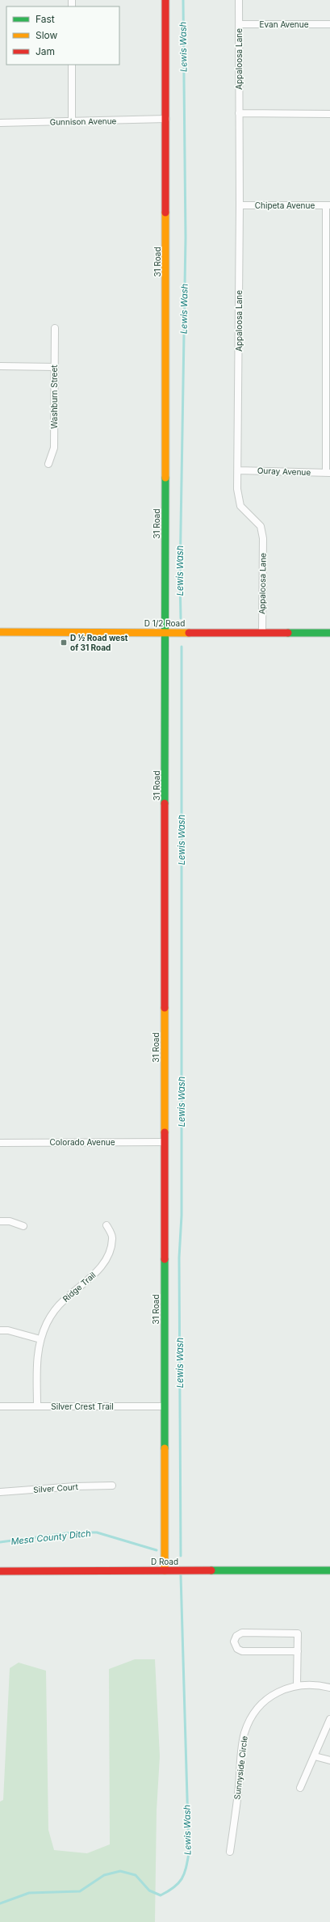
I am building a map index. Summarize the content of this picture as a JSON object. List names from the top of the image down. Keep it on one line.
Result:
{"streets":{"street":["Evan Avenue","Appaloosa Lane","Gunnison Avenue","Chipeta Avenue","31 Road","Washburn Street","Ouray Avenue","D 1/2 Road","Colorado Avenue","Ridge Trail","Silver Crest Trail","Silver Court","D Road","Sunnyside Circle"]},"crossings":[["Evan Avenue","Appaloosa Lane"],["Appaloosa Lane","Chipeta Avenue"],["Appaloosa Lane","Ouray Avenue"],["Appaloosa Lane","D 1/2 Road"],["Gunnison Avenue","31 Road"],["31 Road","D 1/2 Road"],["31 Road","Colorado Avenue"],["31 Road","Silver Crest Trail"],["31 Road","D Road"],["Ridge Trail","Silver Crest Trail"]],"water":["Lewis Wash","Mesa County Ditch"],"places":{"transit":["D ½ Road west of 31 Road"]},"legend":["Fast","Slow","Jam"]}
